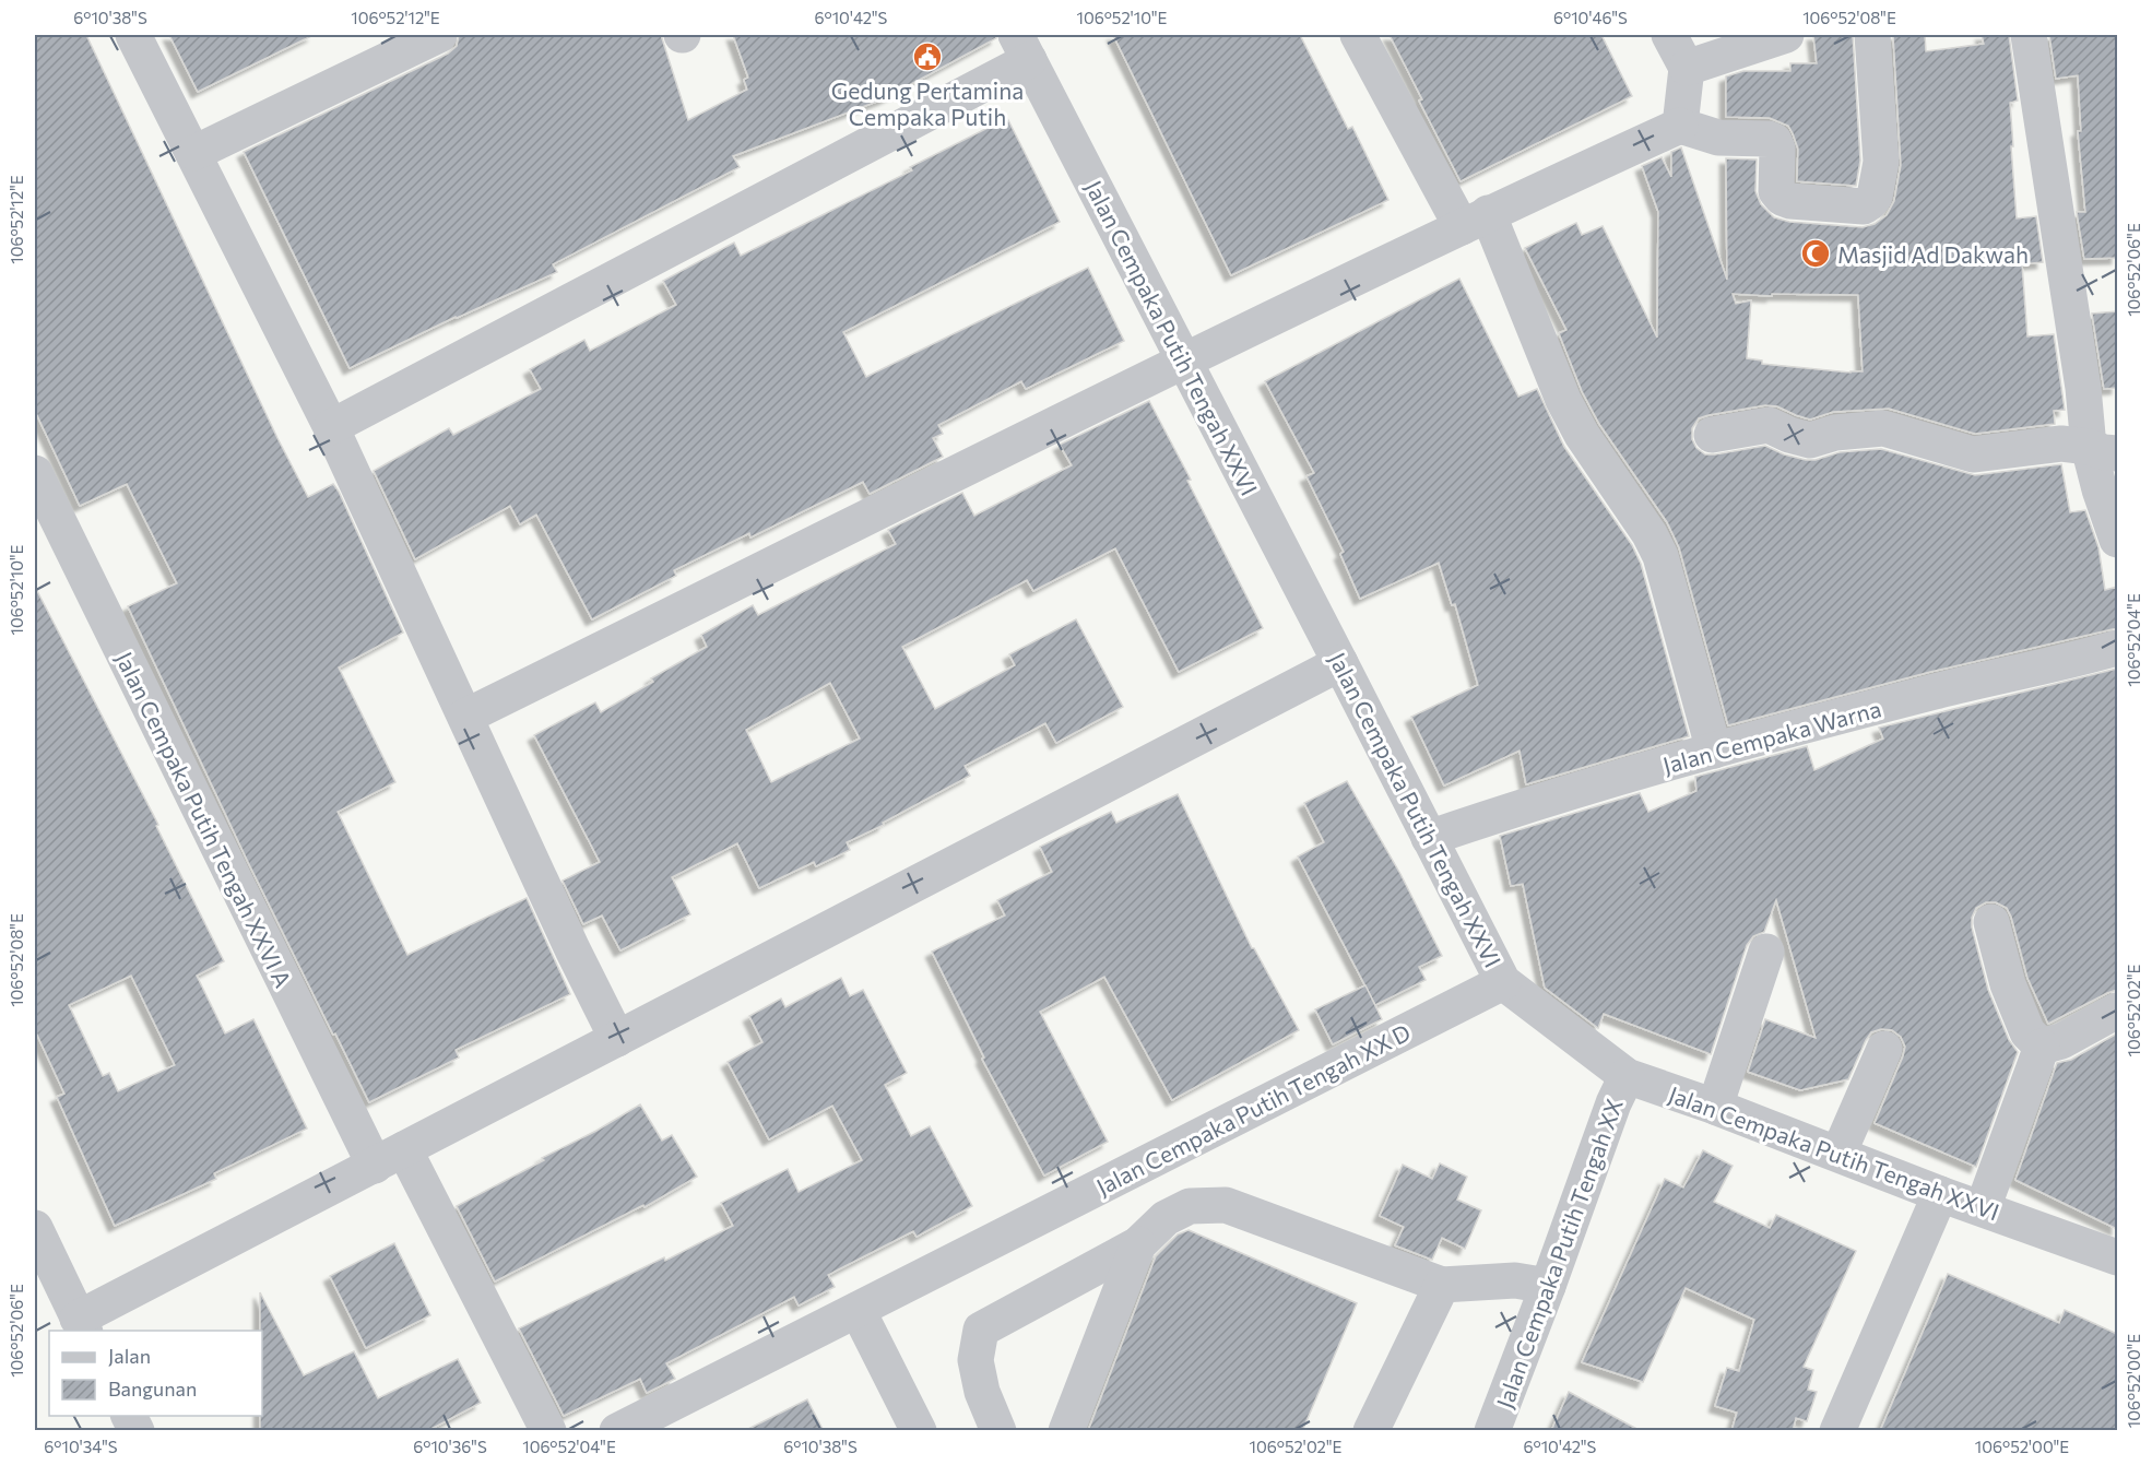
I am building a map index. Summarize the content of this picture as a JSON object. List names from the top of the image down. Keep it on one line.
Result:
{"streets":{"street":["Jalan Cempaka Putih Tengah XXVI","Jalan Cempaka Warna","Jalan Cempaka Putih Tengah XXVI A","Jalan Cempaka Putih Tengah XX D","Jalan Cempaka Putih Tengah XX"]},"crossings":[["Jalan Cempaka Putih Tengah XXVI","Jalan Cempaka Warna"],["Jalan Cempaka Putih Tengah XXVI","Jalan Cempaka Putih Tengah XX D"],["Jalan Cempaka Putih Tengah XXVI","Jalan Cempaka Putih Tengah XX"]],"places":{"public building":["Gedung Pertamina Cempaka Putih"],"mosque":["Masjid Ad Dakwah"]},"legend":["Jalan","Bangunan"],"coordinates":["6°10'38\"S","106°52'12\"E","6°10'42\"S","106°52'10\"E","6°10'46\"S","106°52'08\"E","106°52'06\"E","106°52'04\"E","106°52'02\"E","106°52'00\"E","6°10'34\"S","6°10'36\"S"]}
